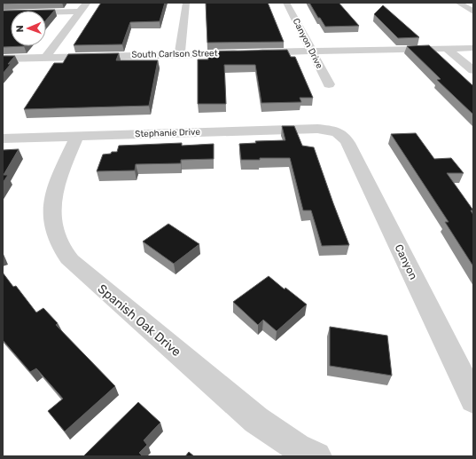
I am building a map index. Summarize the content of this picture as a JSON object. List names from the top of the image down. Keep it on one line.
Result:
{"streets":{"street":["Canyon Drive","South Carlson Street","Stephanie Drive","Canyon","Spanish Oak Drive"]},"crossings":[["Canyon Drive","South Carlson Street"],["Stephanie Drive","Canyon"],["Stephanie Drive","Spanish Oak Drive"]],"north":"left"}
